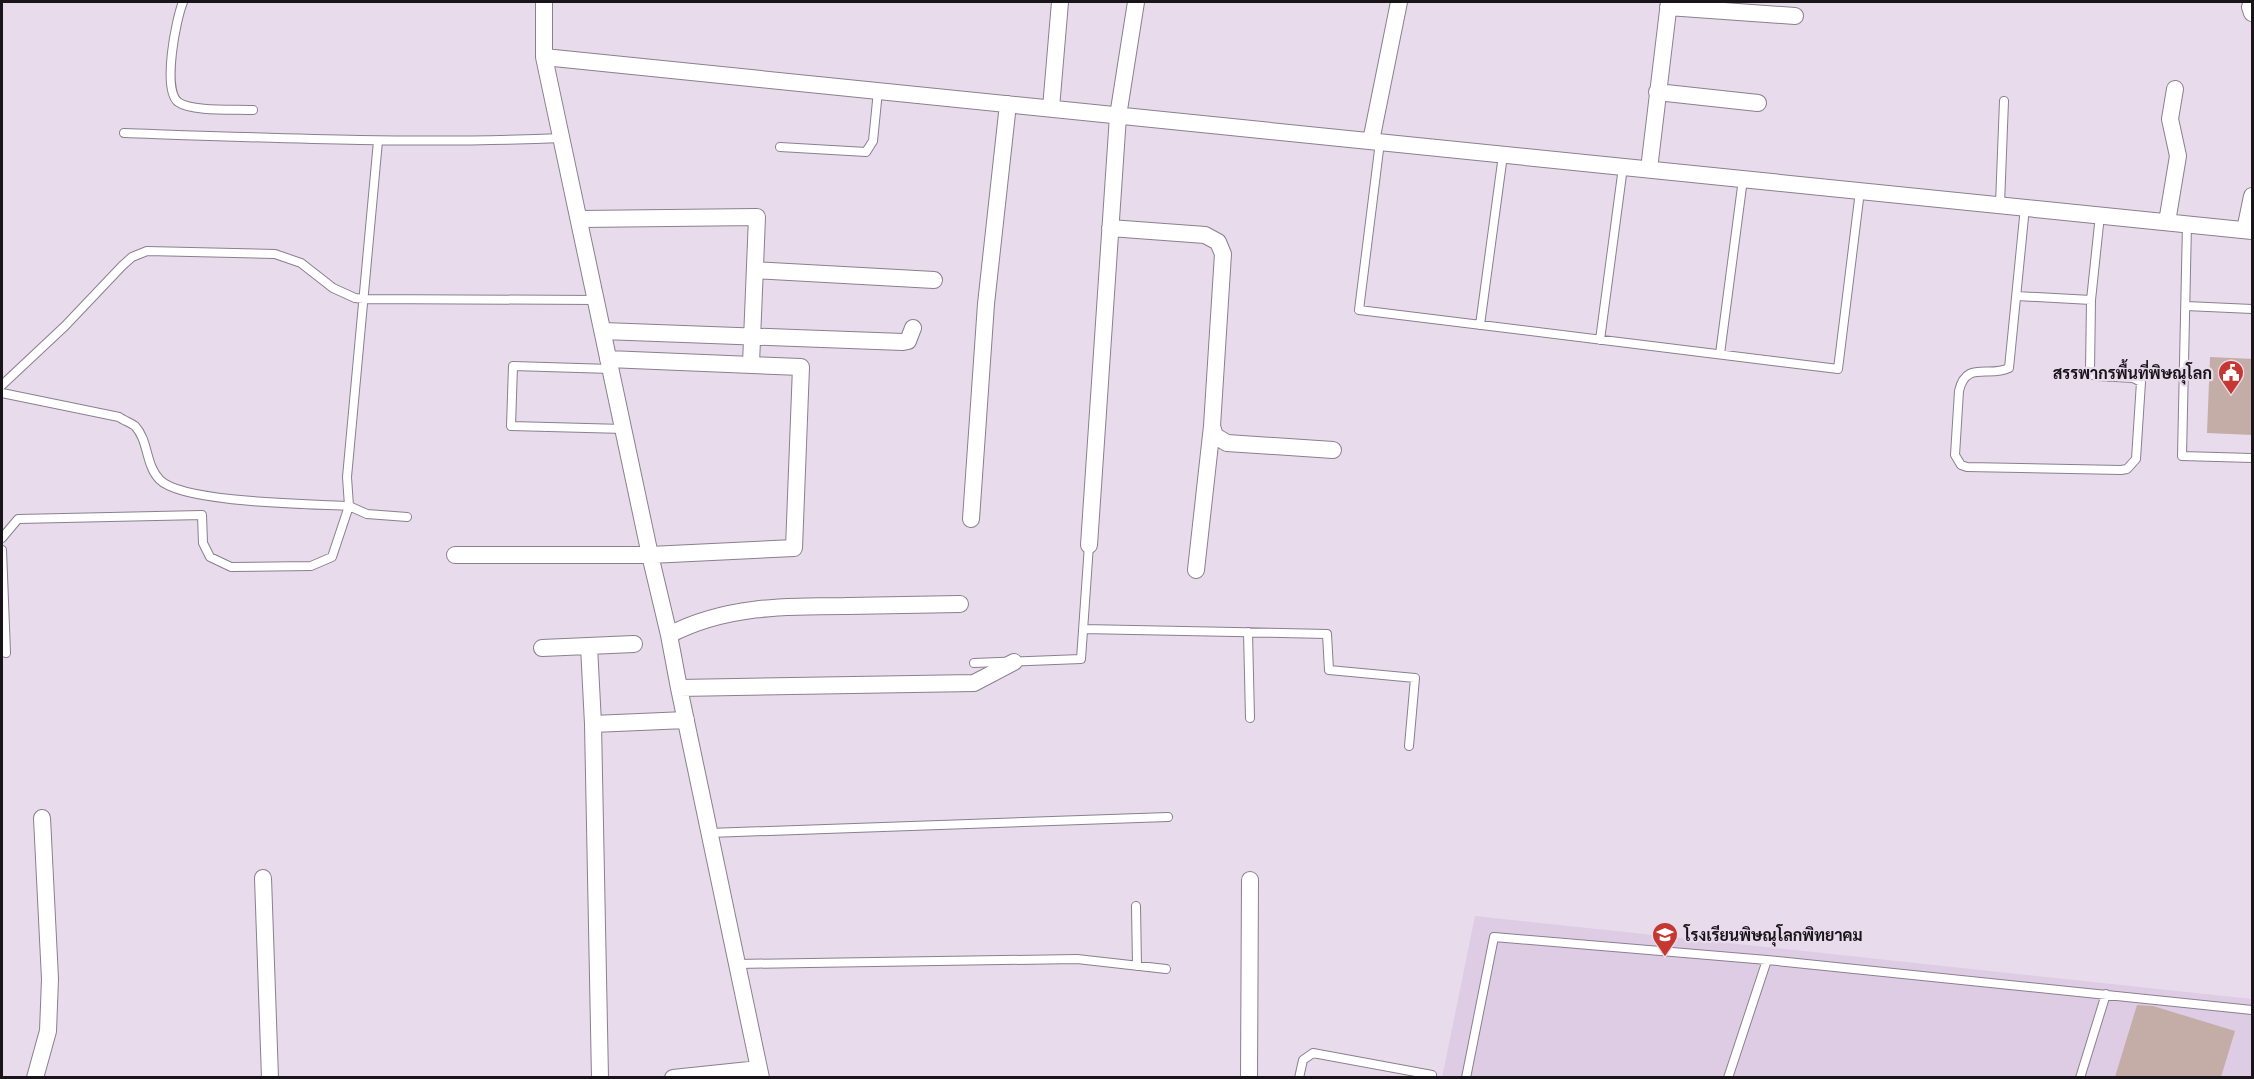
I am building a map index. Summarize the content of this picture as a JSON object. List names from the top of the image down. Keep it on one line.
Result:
{"places":{"public building":["สรรพากรพื้นที่พิษณุโลก"],"school or university":["โรงเรียนพิษณุโลกพิทยาคม"]}}
